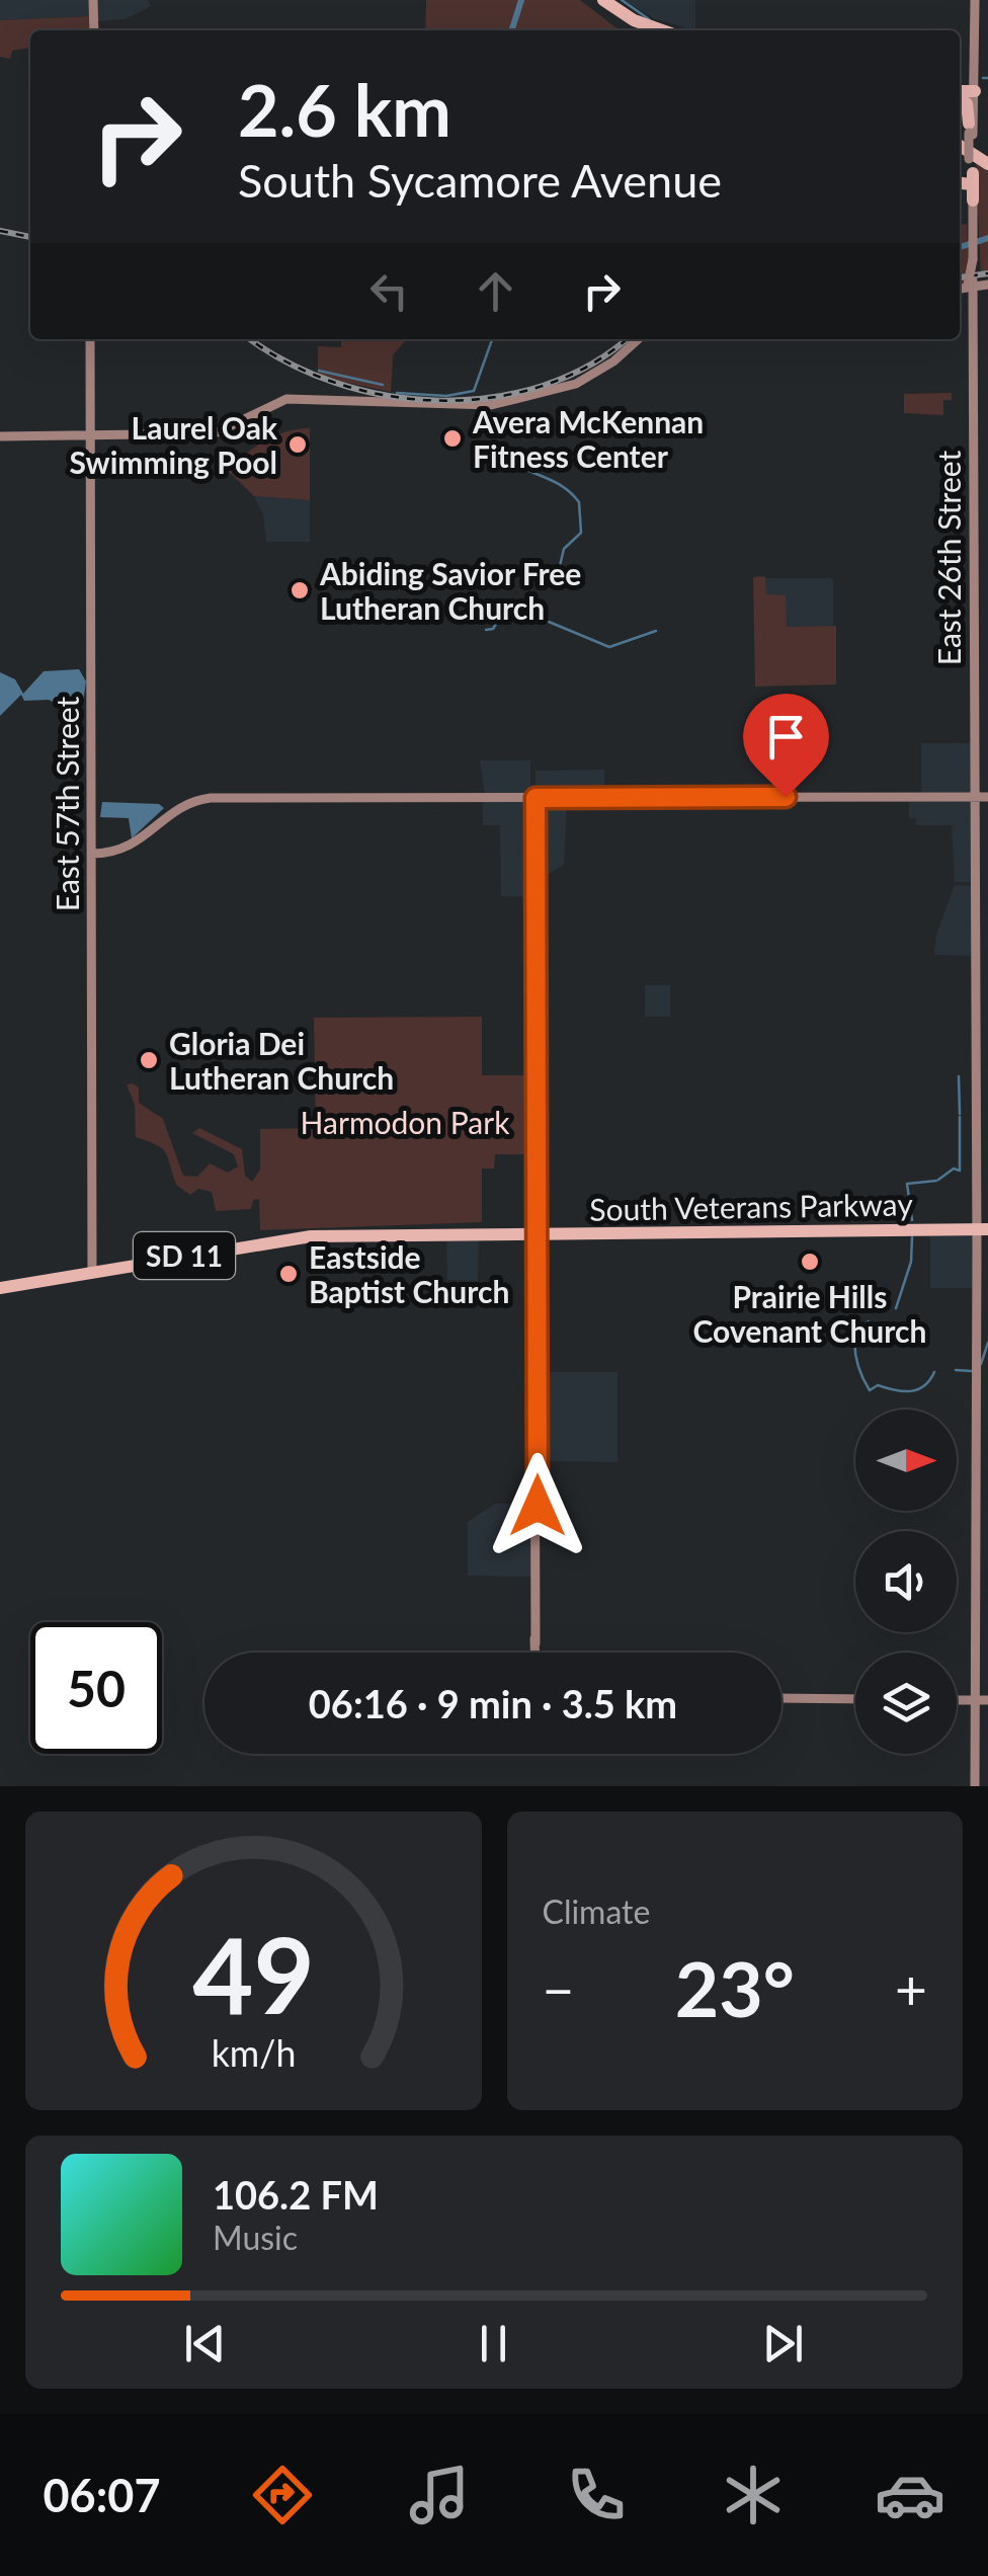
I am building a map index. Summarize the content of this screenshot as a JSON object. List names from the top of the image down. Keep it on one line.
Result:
{"streets":{"highway":["South Veterans Parkway","SD 11"],"main road":["East 26th Street","East 57th Street"]},"crossings":[["East 26th Street","South Veterans Parkway"],["East 57th Street","South Veterans Parkway"],["East 57th Street","SD 11"],["South Veterans Parkway","SD 11"]],"parks":["Harmodon Park"],"places":["Avera McKennan Fitness Center","Laurel Oak Swimming Pool","Abiding Savior Free Lutheran Church","Gloria Dei Lutheran Church","Prairie Hills Covenant Church","Eastside Baptist Church"],"north":"right","page":{"turn":["2.6 km","South Sycamore Avenue"],"limit":"50","trip":"06:16 · 9 min · 3.5 km","tile":"Climate","heat":["−","23°","+"],"song":["106.2 FM","Music"],"tabs":"06:07","gauge":["49","km/h"]}}
